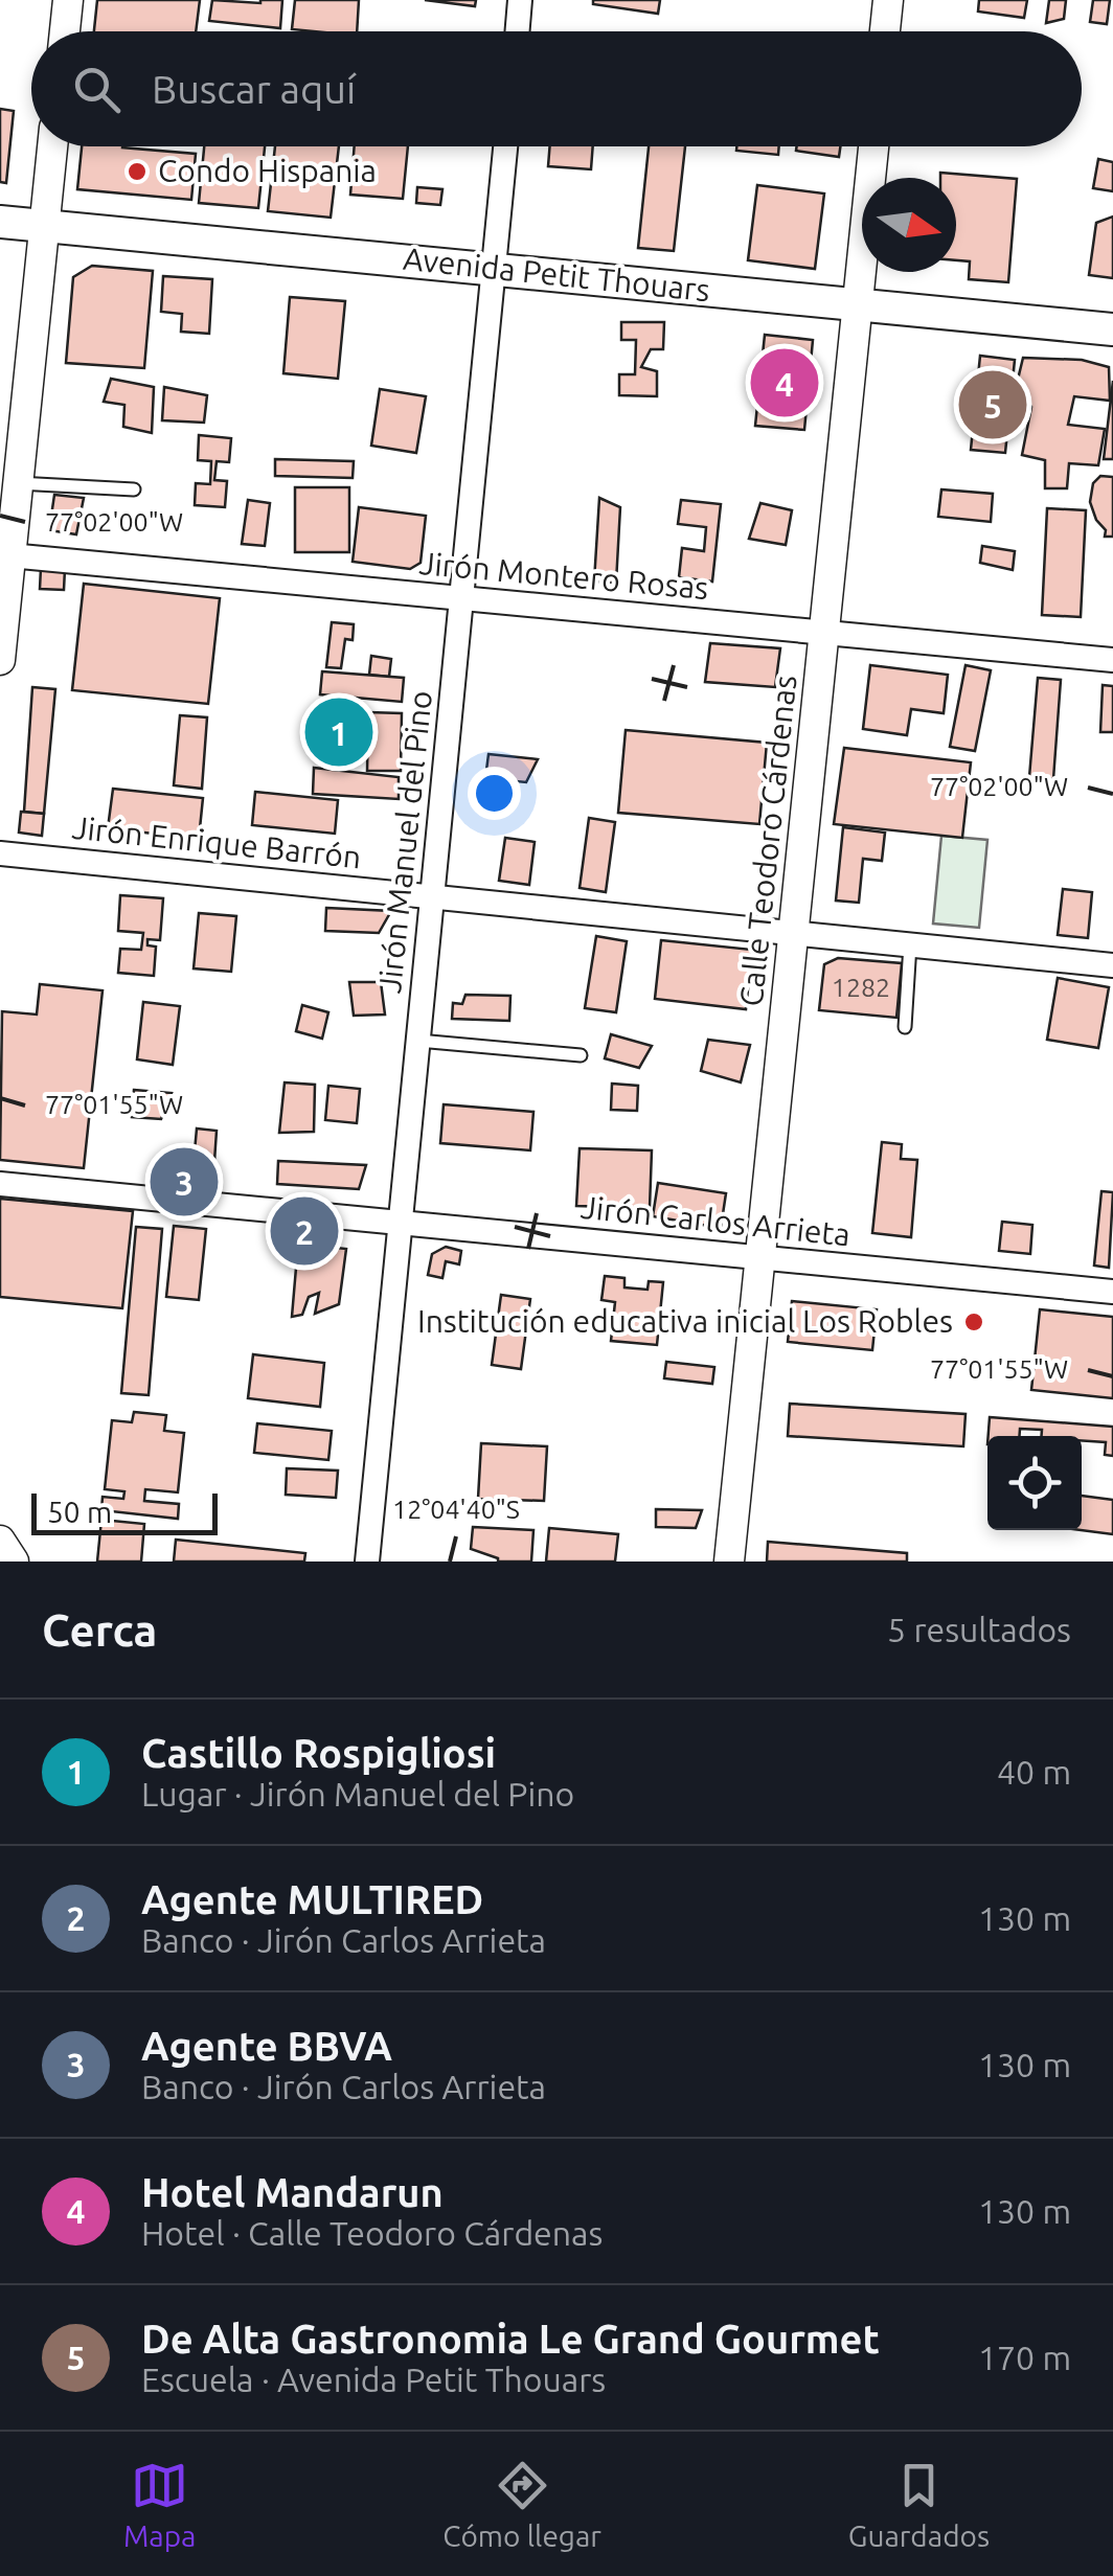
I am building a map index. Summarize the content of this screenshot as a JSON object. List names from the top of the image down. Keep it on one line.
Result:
{"streets":{"main road":["Avenida Petit Thouars"],"street":["Jirón Montero Rosas","Calle Teodoro Cárdenas","Jirón Manuel del Pino","Jirón Enrique Barrón","Jirón Carlos Arrieta"]},"crossings":[["Avenida Petit Thouars","Calle Teodoro Cárdenas"],["Avenida Petit Thouars","Jirón Manuel del Pino"],["Jirón Montero Rosas","Calle Teodoro Cárdenas"],["Jirón Montero Rosas","Jirón Manuel del Pino"],["Calle Teodoro Cárdenas","Jirón Enrique Barrón"],["Calle Teodoro Cárdenas","Jirón Carlos Arrieta"],["Jirón Manuel del Pino","Jirón Enrique Barrón"],["Jirón Manuel del Pino","Jirón Carlos Arrieta"]],"places":["Condo Hispania","Institución educativa inicial Los Robles"],"house_numbers":["1282"],"scale_bar":"50 m","north":"right","page":{"search":"Buscar aquí","pins":["4","5","1","3","2"],"scale":"50 m","heading":["Cerca","5 resultados"],"list":[{"mark":"1","name":"Castillo Rospigliosi","note":"Lugar · Jirón Manuel del Pino","value":"40 m"},{"mark":"2","name":"Agente MULTIRED","note":"Banco · Jirón Carlos Arrieta","value":"130 m"},{"mark":"3","name":"Agente BBVA","note":"Banco · Jirón Carlos Arrieta","value":"130 m"},{"mark":"4","name":"Hotel Mandarun","note":"Hotel · Calle Teodoro Cárdenas","value":"130 m"},{"mark":"5","name":"De Alta Gastronomia Le Grand Gourmet","note":"Escuela · Avenida Petit Thouars","value":"170 m"}],"nav":["Mapa","Cómo llegar","Guardados"]},"coordinates":["77°02'00\"W","77°01'55\"W","12°04'40\"S"]}
